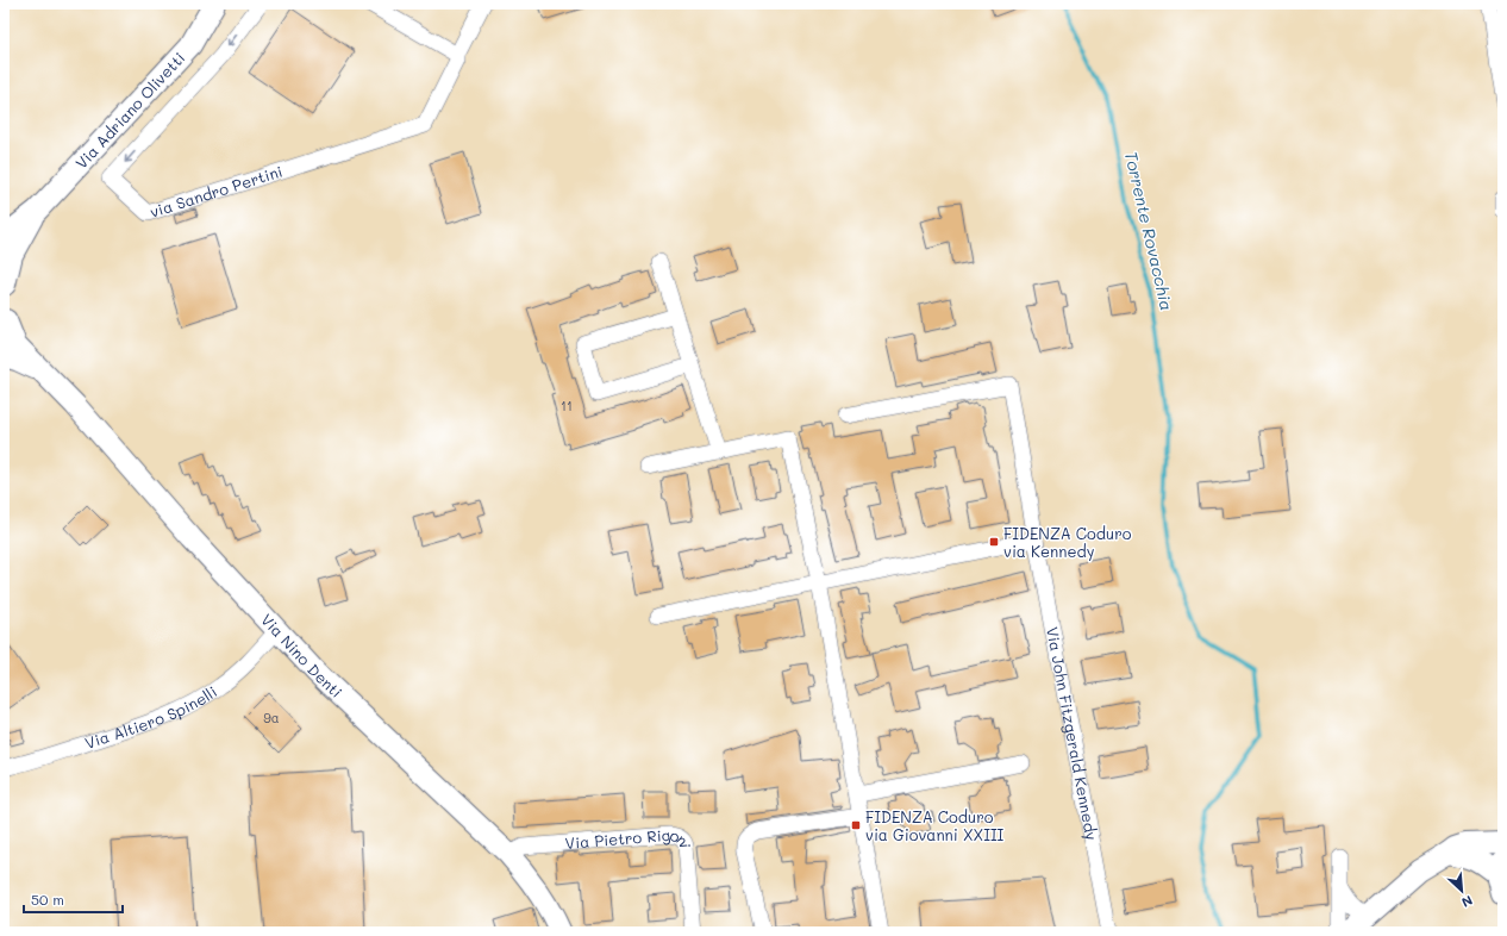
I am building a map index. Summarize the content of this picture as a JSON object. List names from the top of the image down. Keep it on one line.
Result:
{"streets":{"street":["Via Adriano Olivetti","via Sandro Pertini","Via Nino Denti","Via Altiero Spinelli","Via John Fitzgerald Kennedy","Via Pietro Rigoni"]},"crossings":[["Via Nino Denti","Via Altiero Spinelli"],["Via Nino Denti","Via Pietro Rigoni"]],"water":["Torrente Rovacchia"],"places":{"transit":["FIDENZA Coduro via Kennedy","FIDENZA Coduro via Giovanni XXIII"]},"house_numbers":["11","9a"],"scale_bar":"50 m","north":"bottom right"}
